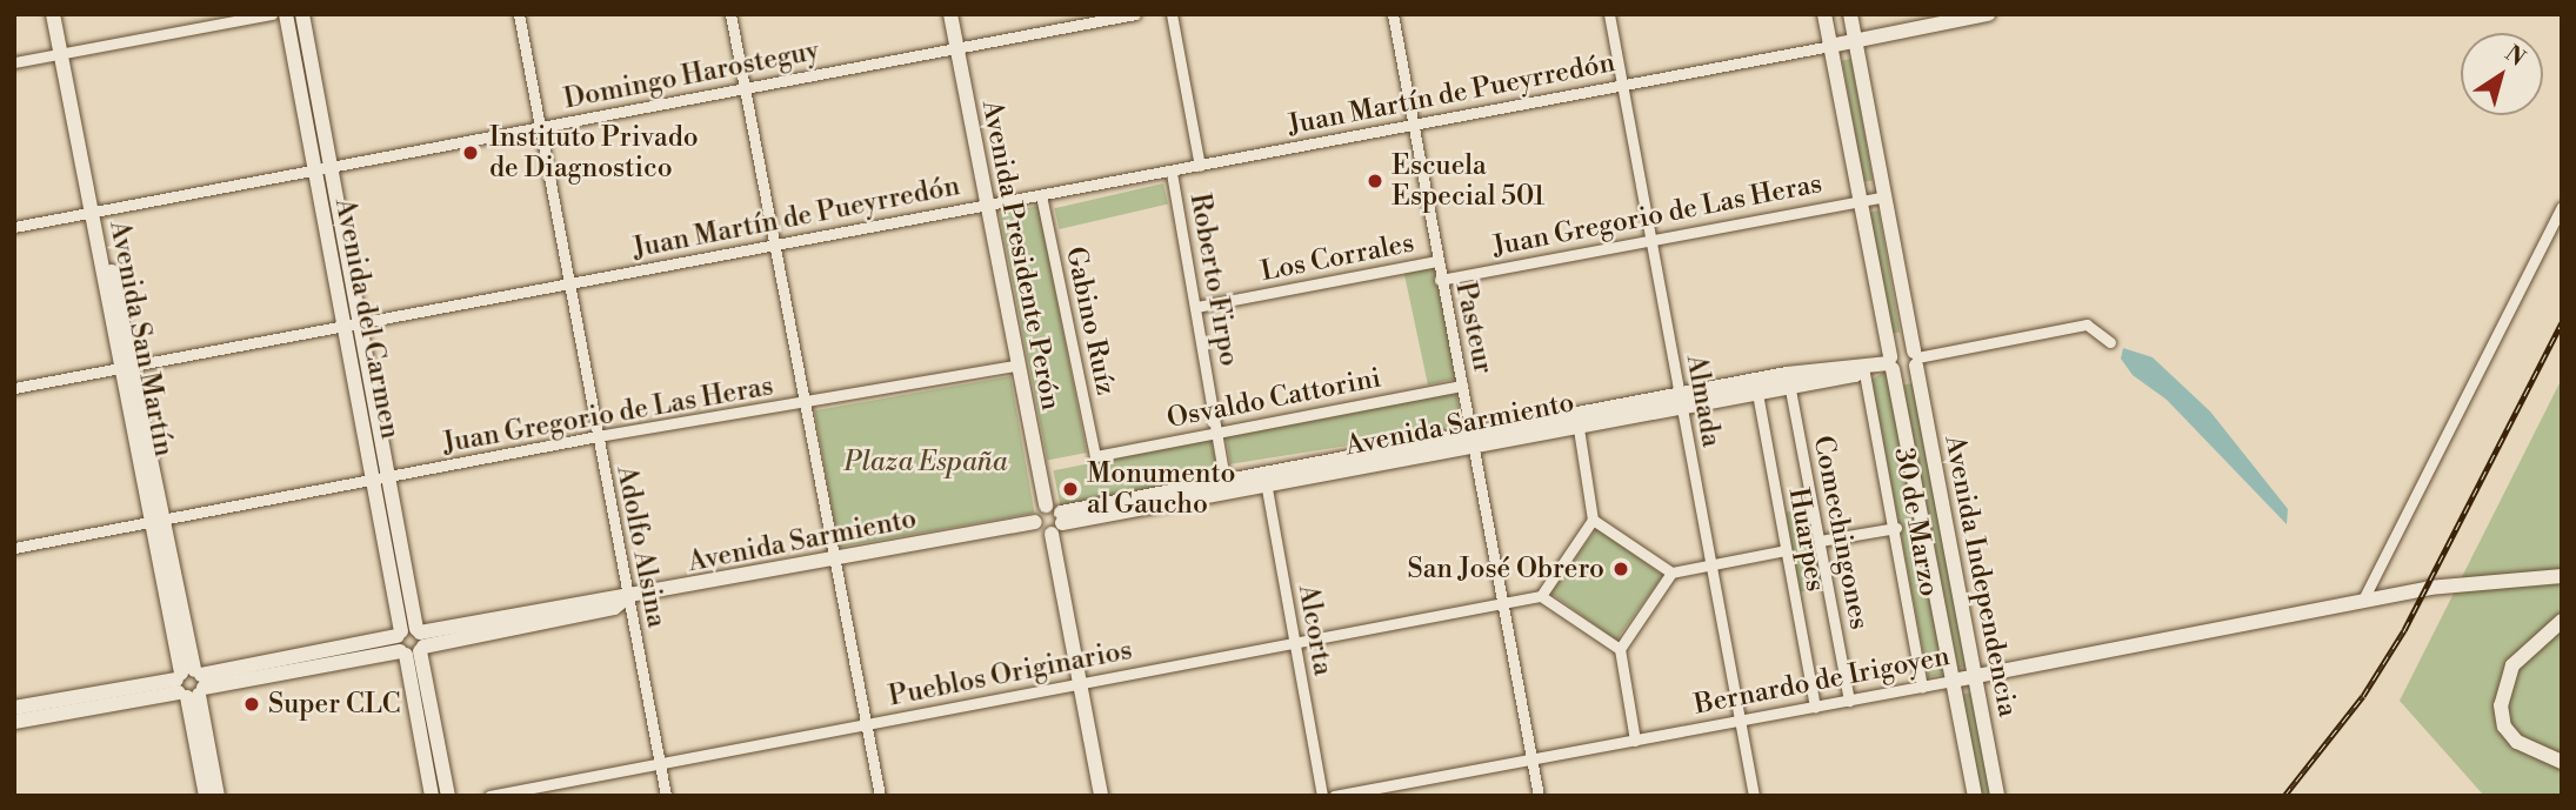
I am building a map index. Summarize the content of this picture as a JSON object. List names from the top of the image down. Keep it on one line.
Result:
{"streets":{"main road":["Avenida Presidente Perón","Avenida del Carmen","Avenida San Martín","Avenida Sarmiento","Avenida Independencia","Bernardo de Irigoyen"],"street":["Domingo Harosteguy","Juan Martín de Pueyrredón","Juan Gregorio de Las Heras","Los Corrales","Roberto Firpo","Gabino Ruíz","Pasteur","Osvaldo Cattorini","Almada","30 de Marzo","Comechingones","Huarpes","Adolfo Alsina","Alcorta","Pueblos Originarios"]},"crossings":[["Domingo Harosteguy","Avenida Presidente Perón"],["Domingo Harosteguy","Avenida del Carmen"],["Domingo Harosteguy","Avenida San Martín"],["Domingo Harosteguy","Adolfo Alsina"],["Juan Martín de Pueyrredón","Avenida Presidente Perón"],["Juan Martín de Pueyrredón","Roberto Firpo"],["Juan Martín de Pueyrredón","Avenida del Carmen"],["Juan Martín de Pueyrredón","Gabino Ruíz"],["Juan Martín de Pueyrredón","Pasteur"],["Juan Martín de Pueyrredón","Avenida San Martín"],["Juan Martín de Pueyrredón","Almada"],["Juan Martín de Pueyrredón","Adolfo Alsina"],["Juan Martín de Pueyrredón","Avenida Independencia"],["Juan Gregorio de Las Heras","Avenida Presidente Perón"],["Juan Gregorio de Las Heras","Avenida del Carmen"],["Juan Gregorio de Las Heras","Pasteur"],["Juan Gregorio de Las Heras","Avenida San Martín"],["Juan Gregorio de Las Heras","Almada"],["Juan Gregorio de Las Heras","Adolfo Alsina"],["Juan Gregorio de Las Heras","Avenida Independencia"],["Los Corrales","Roberto Firpo"],["Los Corrales","Pasteur"],["Roberto Firpo","Osvaldo Cattorini"],["Roberto Firpo","Avenida Sarmiento"],["Avenida del Carmen","Avenida Sarmiento"],["Gabino Ruíz","Osvaldo Cattorini"],["Pasteur","Osvaldo Cattorini"],["Pasteur","Avenida Sarmiento"],["Pasteur","Pueblos Originarios"],["Pasteur","Bernardo de Irigoyen"],["Avenida San Martín","Avenida Sarmiento"],["Almada","Avenida Sarmiento"],["Almada","Bernardo de Irigoyen"],["Avenida Sarmiento","30 de Marzo"],["Avenida Sarmiento","Comechingones"],["Avenida Sarmiento","Huarpes"],["Avenida Sarmiento","Adolfo Alsina"],["Avenida Sarmiento","Avenida Independencia"],["Avenida Sarmiento","Alcorta"],["30 de Marzo","Bernardo de Irigoyen"],["Comechingones","Bernardo de Irigoyen"],["Huarpes","Bernardo de Irigoyen"],["Adolfo Alsina","Pueblos Originarios"],["Avenida Independencia","Bernardo de Irigoyen"],["Alcorta","Pueblos Originarios"]],"parks":["Plaza España"],"places":["Instituto Privado de Diagnostico","Escuela Especial 501","Monumento al Gaucho","San José Obrero","Super CLC"],"north":"top right"}
